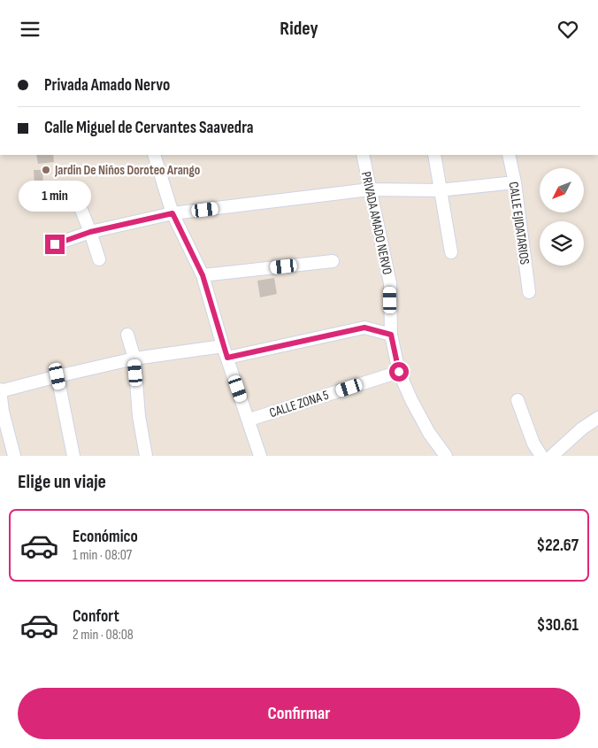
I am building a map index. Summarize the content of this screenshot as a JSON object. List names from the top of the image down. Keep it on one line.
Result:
{"streets":{"street":["PRIVADA AMADO NERVO","CALLE EJIDATARIOS","CALLE ZONA 5"]},"crossings":[["PRIVADA AMADO NERVO","CALLE ZONA 5"]],"places":["Jardin De Niños Doroteo Arango"],"north":"bottom left","page":{"header":"Ridey","banner":["Privada Amado Nervo","Calle Miguel de Cervantes Saavedra"],"bubble":"1 min","heading":"Elige un viaje","list":[{"name":"Económico","note":"1 min · 08:07","value":"$22.67"},{"name":"Confort","note":"2 min · 08:08","value":"$30.61"}],"buttons":"Confirmar"}}
